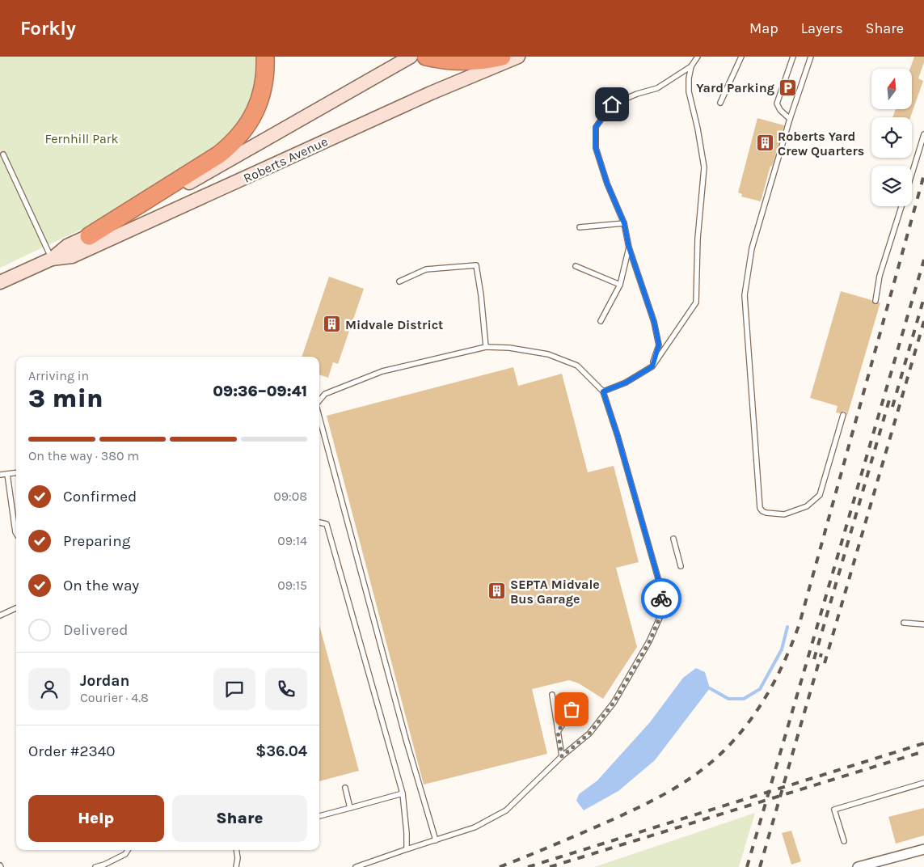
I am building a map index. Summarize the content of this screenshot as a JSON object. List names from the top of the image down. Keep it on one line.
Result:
{"streets":{"main road":["Roberts Avenue"]},"parks":["Fernhill Park"],"places":{"parking":["Yard Parking"],"building":["Roberts Yard Crew Quarters","Midvale District","SEPTA Midvale Bus Garage"]},"north":"top","page":{"header":"Forkly","nav":["Map","Layers","Share"],"heading":["3 min","Arriving in","09:36–09:41"],"panel":["Jordan","Courier · 4.8","Order #2340","$36.04"],"bar":"On the way · 380 m","list":[["Confirmed","09:08"],["Preparing","09:14"],["On the way","09:15"],"Delivered"],"buttons":["Help","Share"]}}
